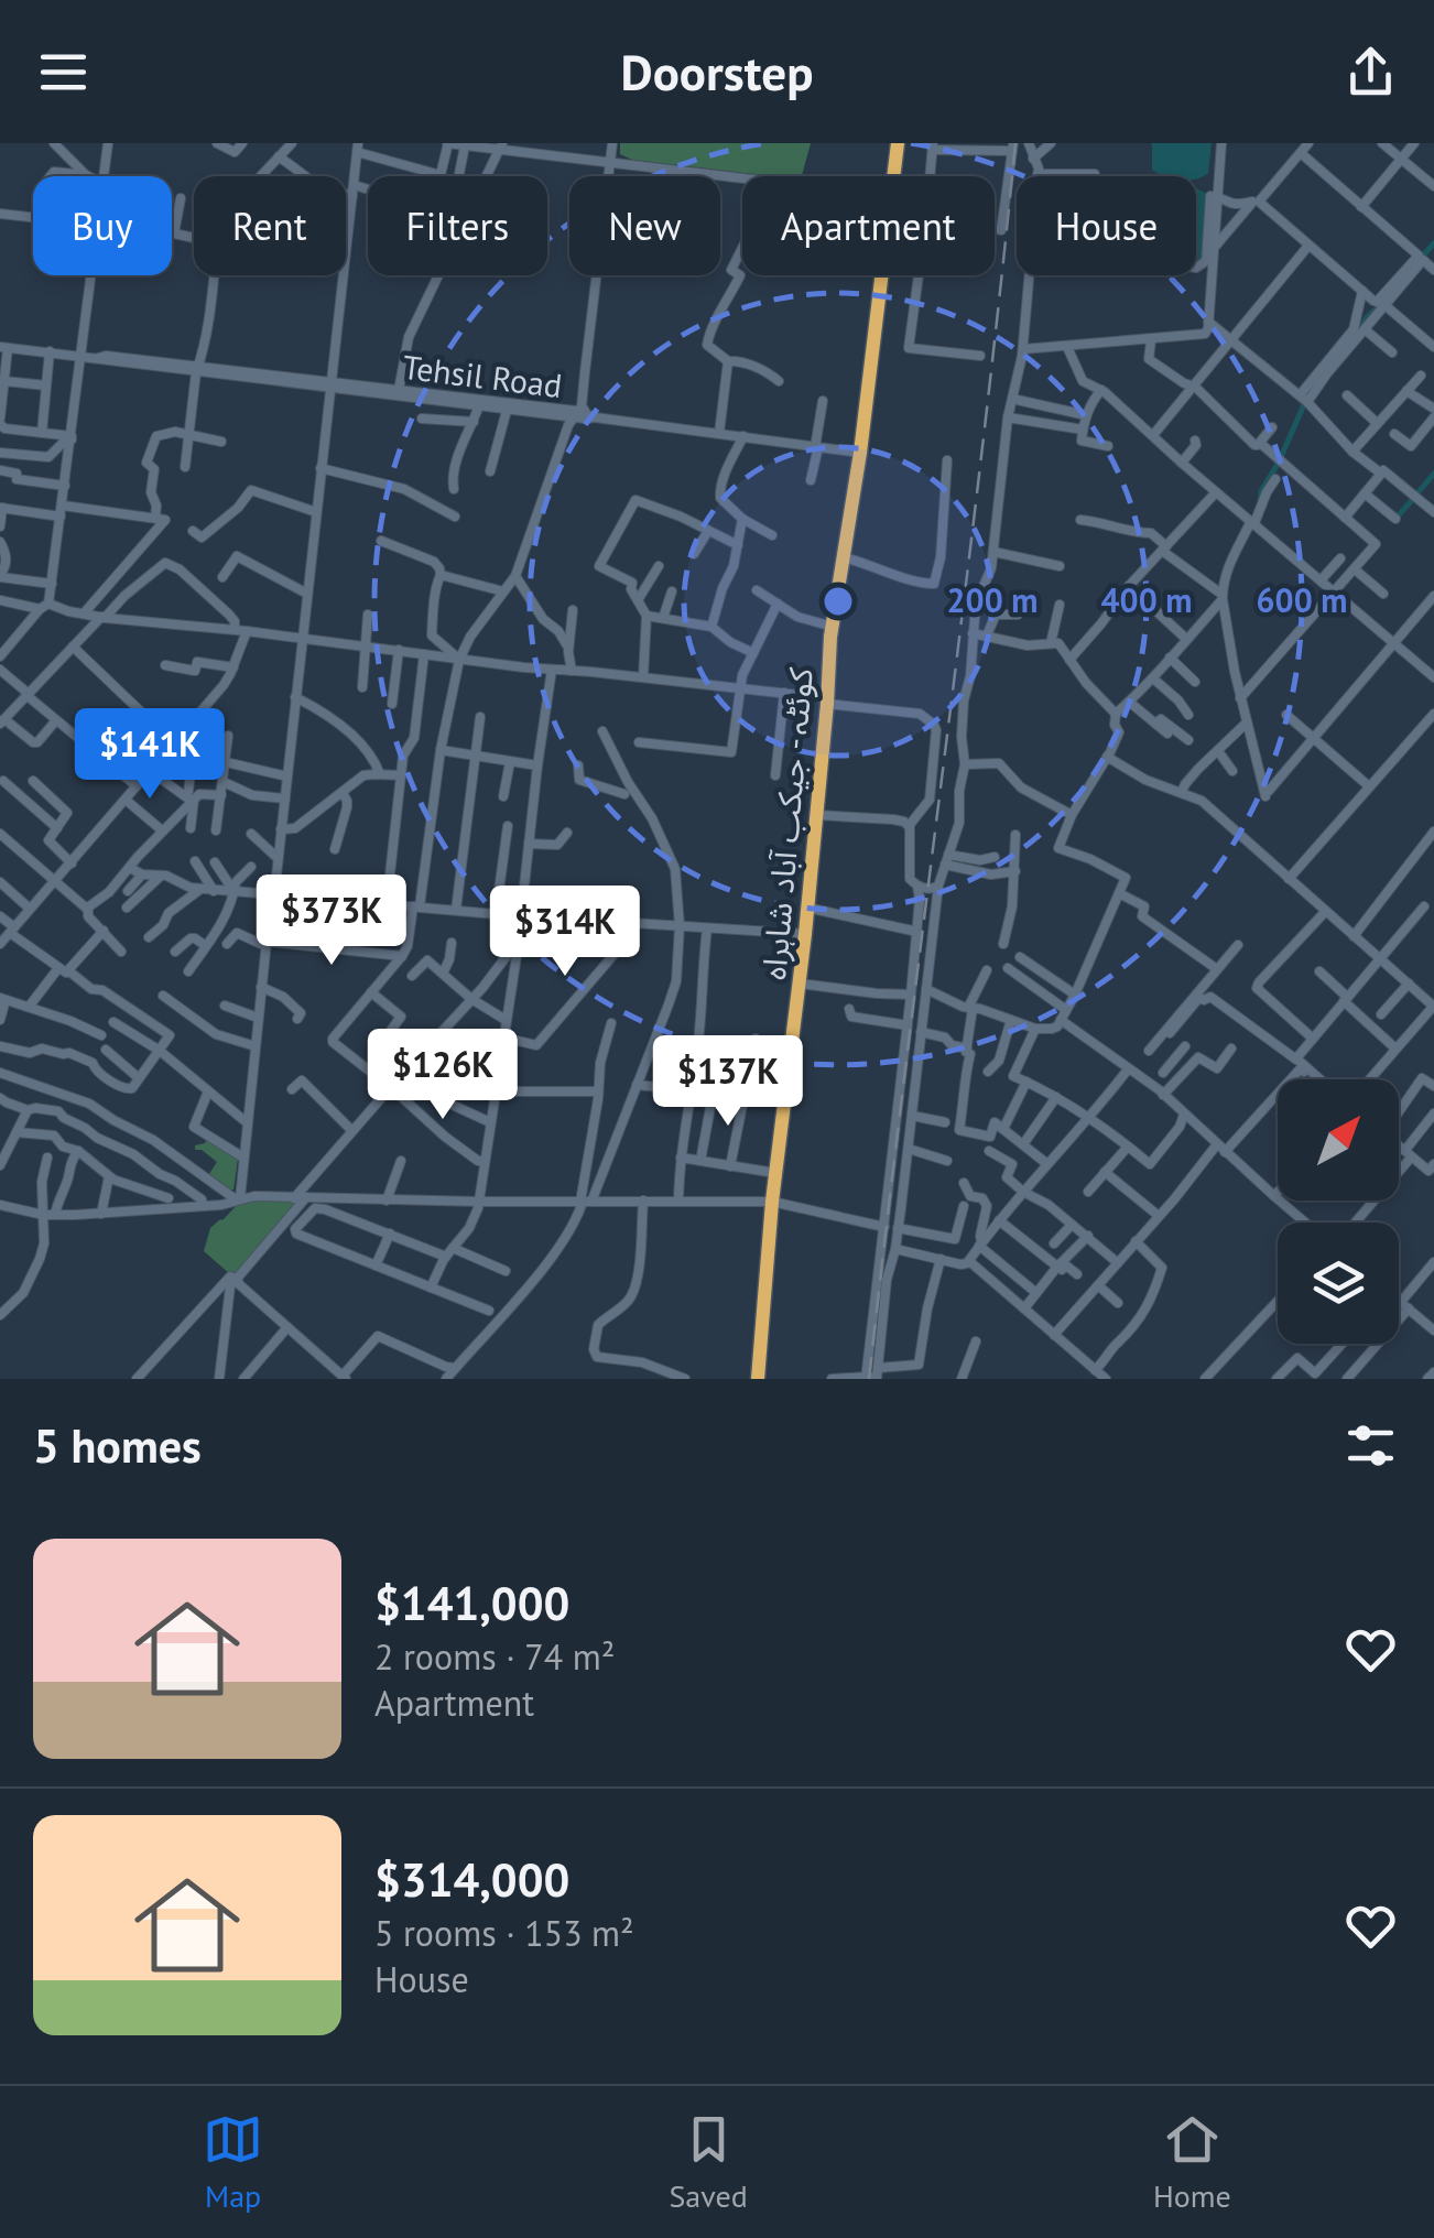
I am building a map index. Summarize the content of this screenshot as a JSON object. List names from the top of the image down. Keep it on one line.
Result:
{"streets":{"highway":["کوئٹہ - جیکب آباد شاہراہ"],"street":["Tehsil Road"]},"crossings":[["Tehsil Road","کوئٹہ - جیکب آباد شاہراہ"]],"north":"top right","page":{"header":"Doorstep","chip":["Buy","Rent","Filters","New","Apartment","House"],"price":["$141K","$373K","$314K","$126K","$137K"],"heading":"5 homes","list":[{"name":"$141,000","note":"2 rooms · 74 m² · Apartment"},{"name":"$314,000","note":"5 rooms · 153 m² · House"}],"tabs":["Map","Saved","Home"]},"rings":["200 m","400 m","600 m"]}
